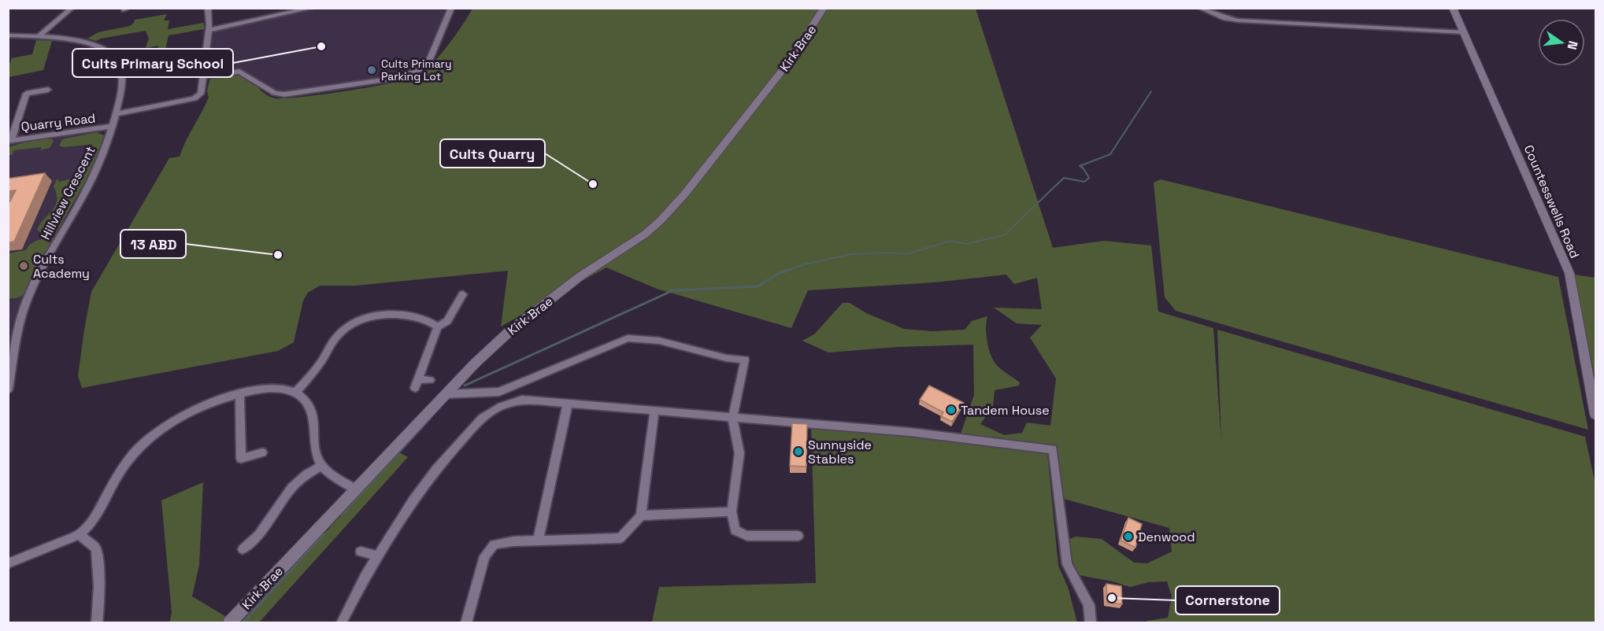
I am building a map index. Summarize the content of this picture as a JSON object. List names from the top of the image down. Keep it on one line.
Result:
{"streets":{"street":["Kirk Brae","Quarry Road","Hillview Crescent","Countesswells Road"]},"crossings":[["Quarry Road","Hillview Crescent"]],"places":["Cults Primary School","Cults Primary Parking Lot","Cults Quarry","13 ABD","Cults Academy","Tandem House","Sunnyside Stables","Denwood","Cornerstone"],"north":"right"}
